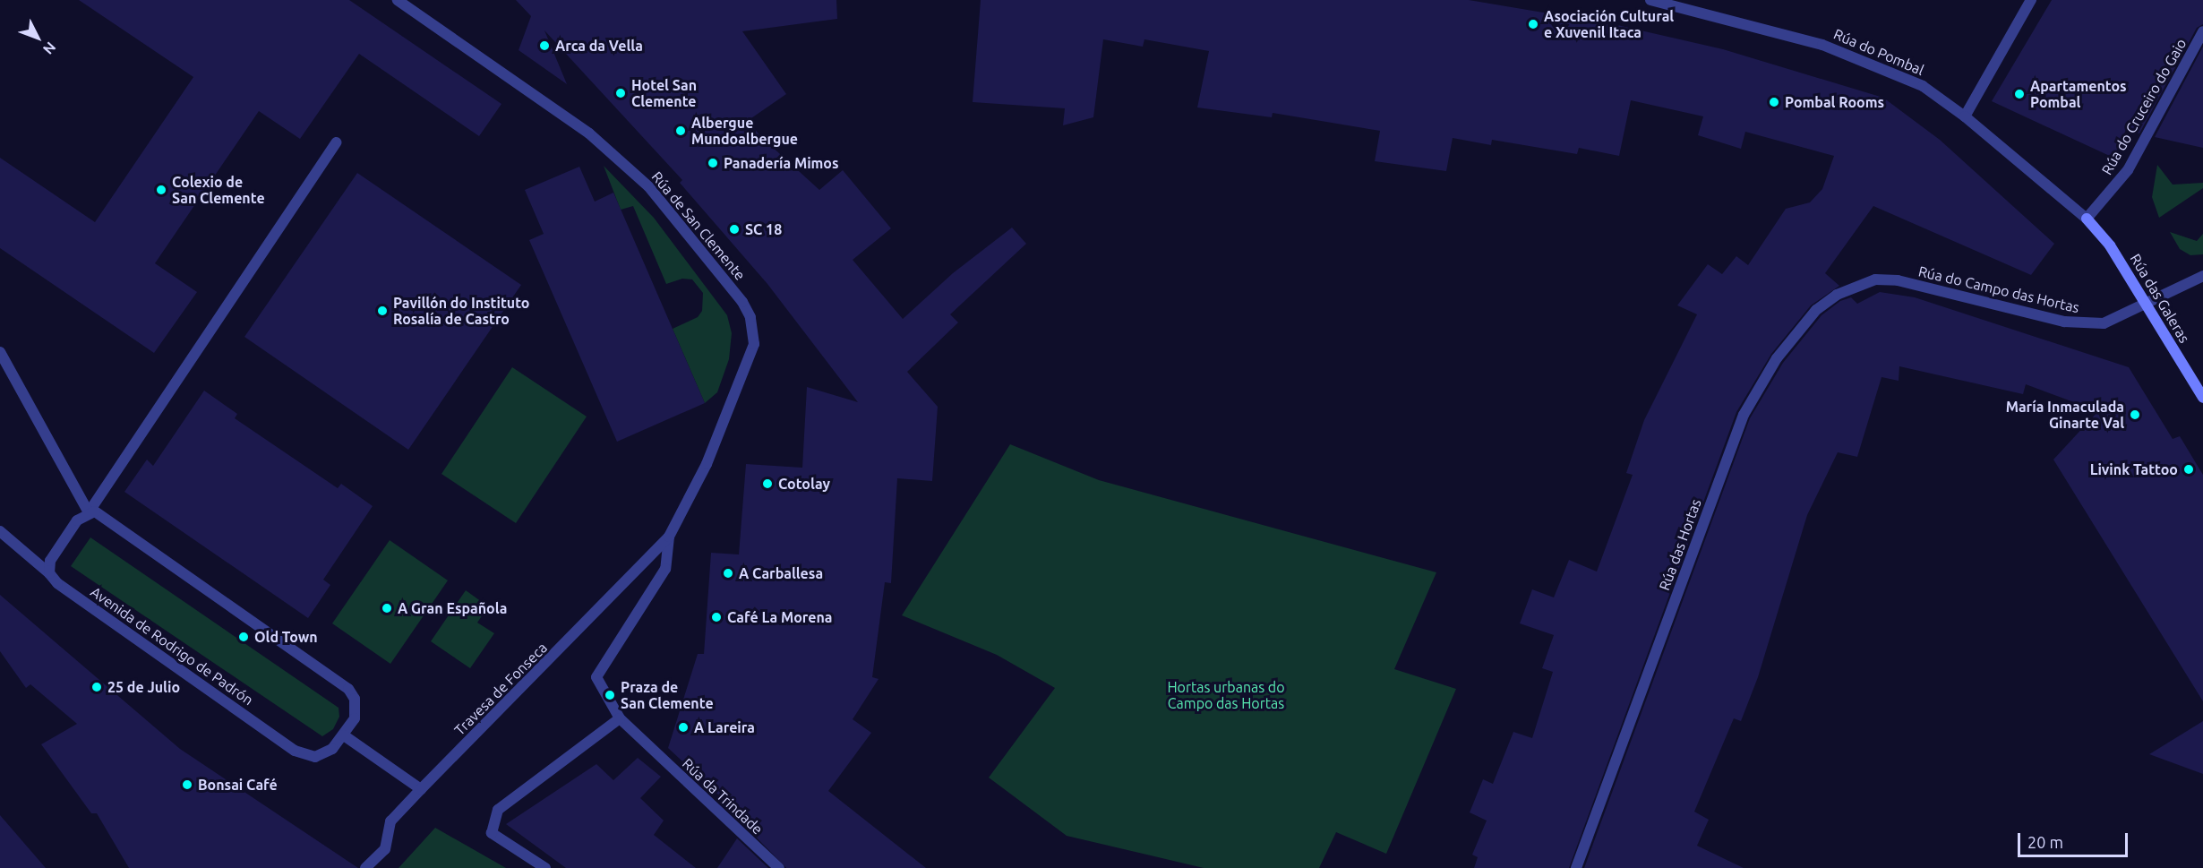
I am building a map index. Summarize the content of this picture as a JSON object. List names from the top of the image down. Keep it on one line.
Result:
{"streets":{"main road":["Rúa das Galeras"],"street":["Rúa do Pombal","Rúa do Cruceiro do Gaio","Rúa de San Clemente","Rúa do Campo das Hortas","Rúa das Hortas","Avenida de Rodrigo de Padrón","Travesa de Fonseca","Rúa da Trindade"]},"crossings":[["Rúa do Pombal","Rúa do Cruceiro do Gaio"],["Rúa do Pombal","Rúa das Galeras"],["Rúa do Cruceiro do Gaio","Rúa das Galeras"],["Rúa de San Clemente","Travesa de Fonseca"],["Rúa do Campo das Hortas","Rúa das Galeras"],["Rúa do Campo das Hortas","Rúa das Hortas"]],"parks":["Hortas urbanas do Campo das Hortas"],"places":["Asociación Cultural e Xuvenil Itaca","Arca da Vella","Hotel San Clemente","Apartamentos Pombal","Pombal Rooms","Albergue Mundoalbergue","Panadería Mimos","Colexio de San Clemente","SC 18","Pavillón do Instituto Rosalía de Castro","María Inmaculada Ginarte Val","Livink Tattoo","Cotolay","A Carballesa","A Gran Española","Café La Morena","Old Town","25 de Julio","Praza de San Clemente","A Lareira","Bonsai Café"],"scale_bar":"20 m","north":"bottom right"}
